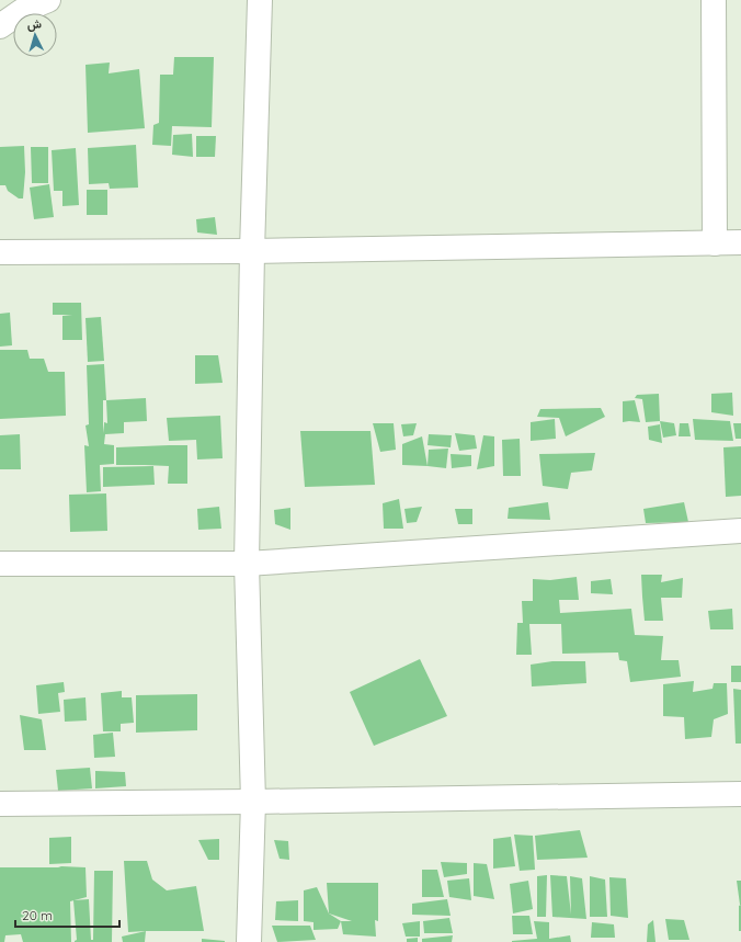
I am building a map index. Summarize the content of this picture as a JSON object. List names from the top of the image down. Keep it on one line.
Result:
{"scale_bar":"20 m","north":"top"}
